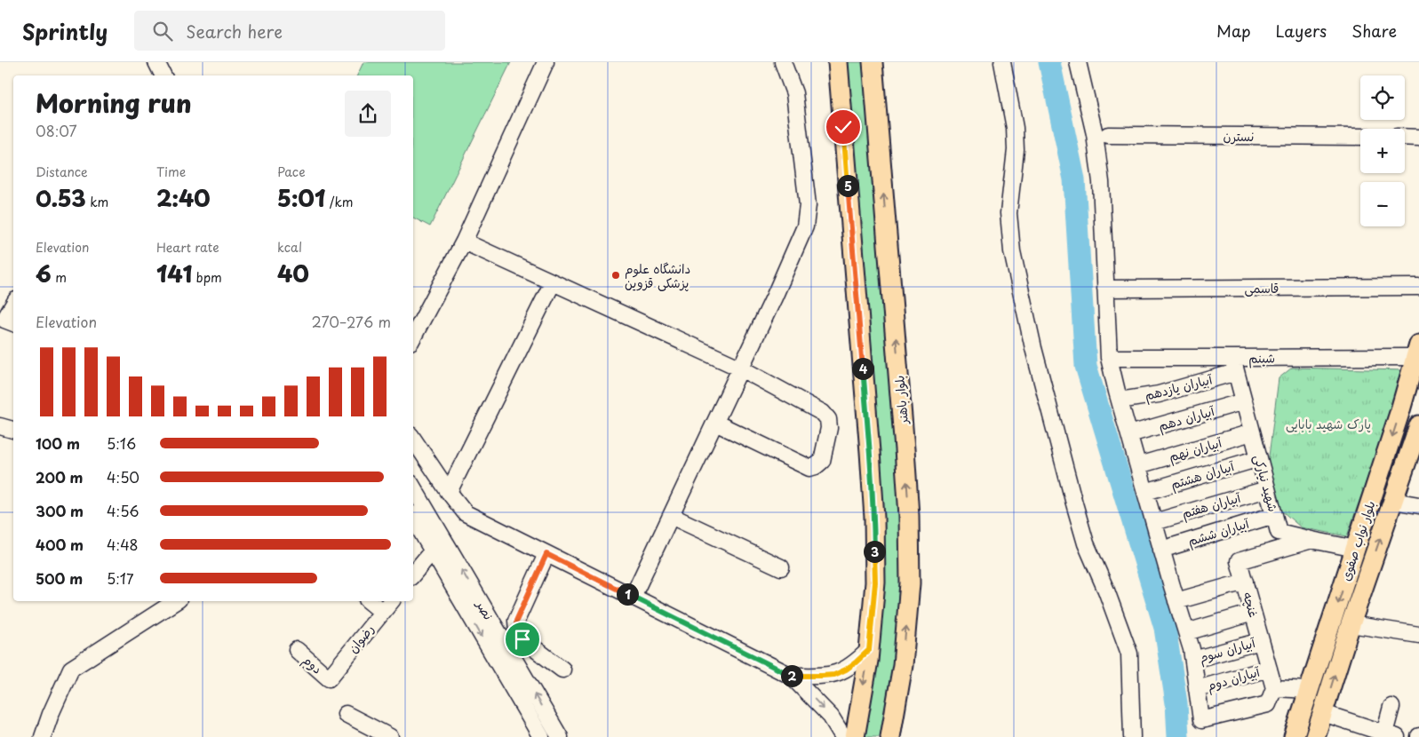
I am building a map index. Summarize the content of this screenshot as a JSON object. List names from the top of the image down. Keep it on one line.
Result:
{"streets":{"main road":["بلوار باهنر","بلوار نواب صفوی"],"street":["نسترن","قاسمی","شبنم","آبیاران یازدهم","آبیاران دهم","آبیاران نهم","آبیاران هشتم","شهید نیارکی","آبیاران هفتم","آبیاران ششم","غنچه","نصر","رضوان","آبیاران سوم","دوم","آبیاران دوم"]},"crossings":[["شبنم","آبیاران یازدهم"],["شبنم","شهید نیارکی"],["شبنم","بلوار نواب صفوی"],["آبیاران یازدهم","شهید نیارکی"],["آبیاران دهم","شهید نیارکی"],["آبیاران نهم","شهید نیارکی"],["آبیاران هشتم","شهید نیارکی"],["شهید نیارکی","آبیاران هفتم"],["شهید نیارکی","آبیاران ششم"],["شهید نیارکی","بلوار نواب صفوی"],["شهید نیارکی","غنچه"],["غنچه","آبیاران سوم"],["غنچه","آبیاران دوم"],["رضوان","دوم"]],"parks":["پارک شهید بابایی"],"places":["دانشگاه علوم پزشکی قزوین"],"page":{"header":"Sprintly","search":"Search here","nav":["Map","Layers","Share"],"map_buttons":["+","−"],"heading":["Morning run","08:07"],"stats":[["Distance","0.53 km"],["Time","2:40"],["Pace","5:01 /km"],["Elevation","6 m"],["Heart rate","141 bpm"],["kcal","40"]],"pins":["5","4","3","1","2"],"chart":["Elevation","270–276 m"],"list":[{"name":"100 m","note":"5:16"},{"name":"200 m","note":"4:50"},{"name":"300 m","note":"4:56"},{"name":"400 m","note":"4:48"},{"name":"500 m","note":"5:17"}]}}
